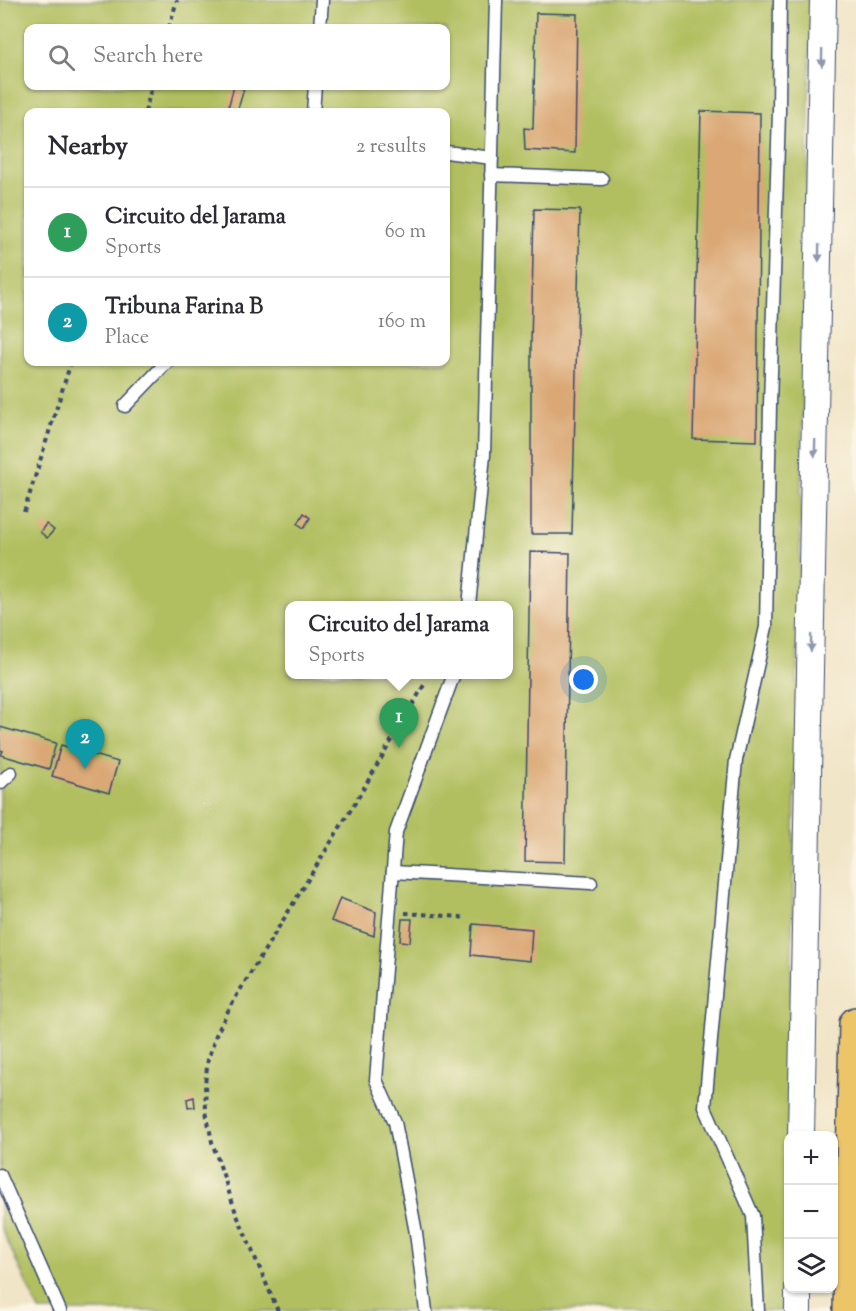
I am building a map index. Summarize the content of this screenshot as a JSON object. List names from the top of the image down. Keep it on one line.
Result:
{"page":{"search":"Search here","heading":["Nearby","2 results"],"list":[{"mark":"1","name":"Circuito del Jarama","note":"Sports","value":"60 m"},{"mark":"2","name":"Tribuna Farina B","note":"Place","value":"160 m"}],"popup":["Circuito del Jarama","Sports"],"pins":["1","2"],"map_buttons":["+","−"]}}
